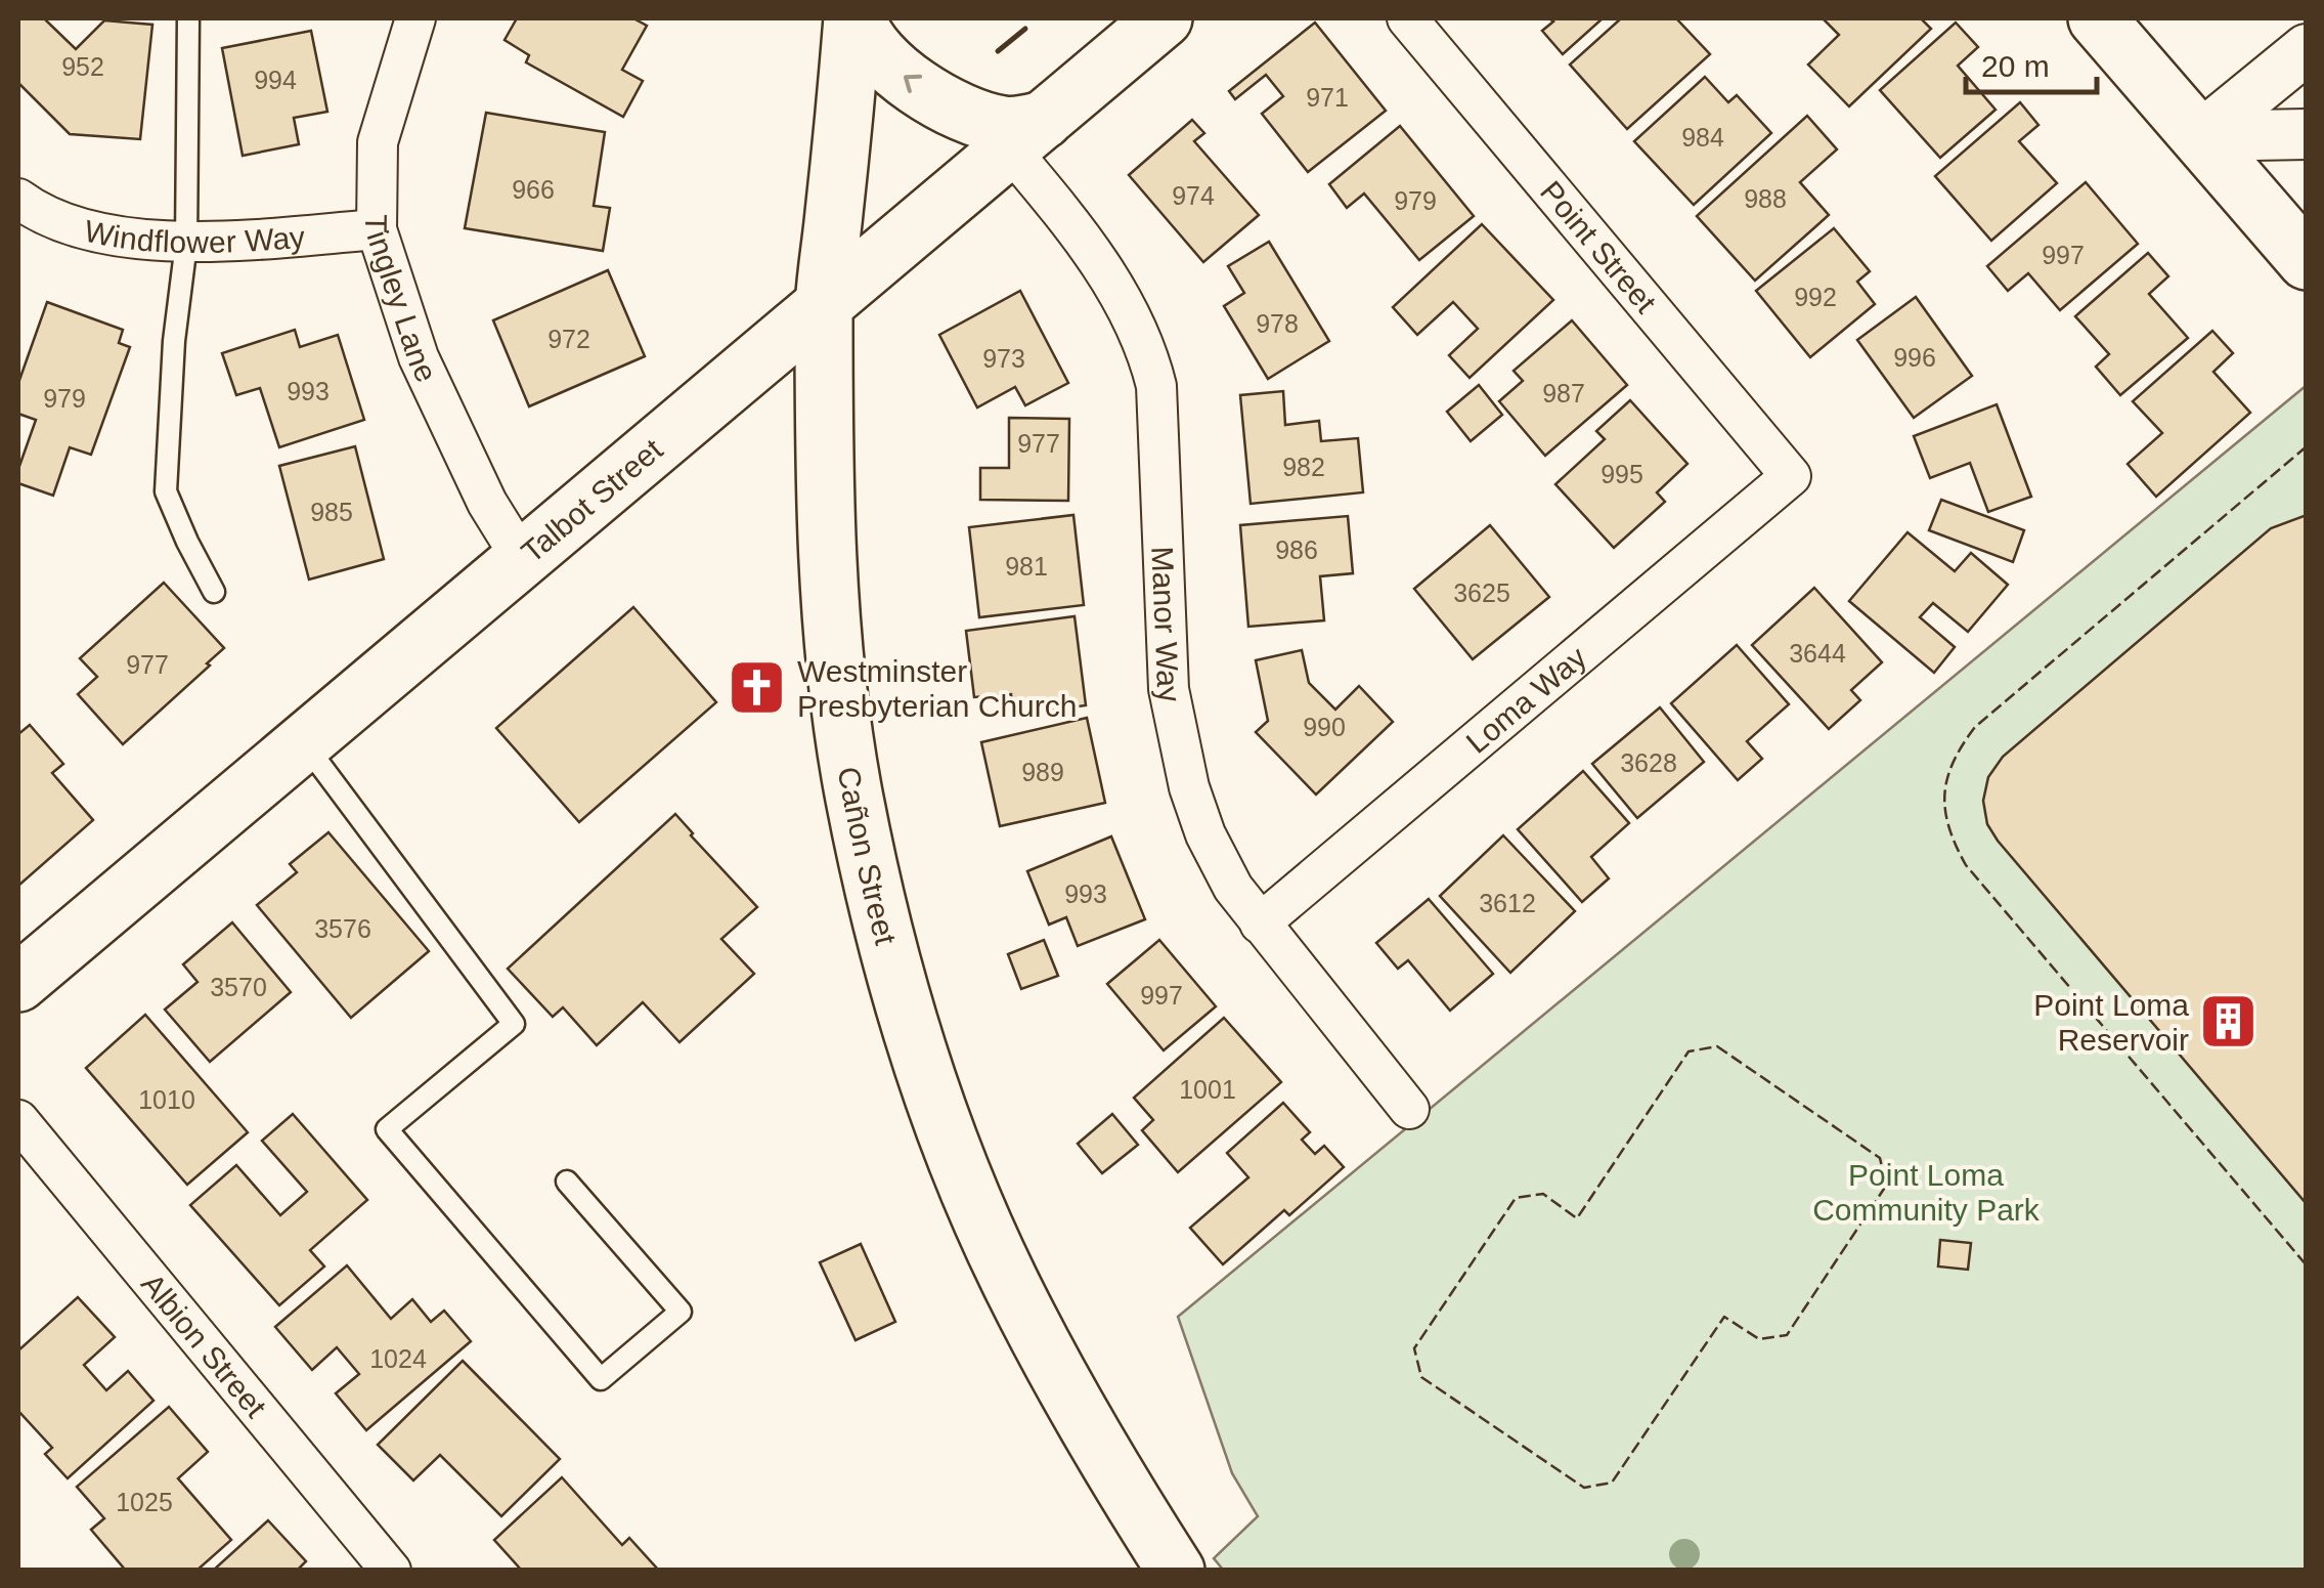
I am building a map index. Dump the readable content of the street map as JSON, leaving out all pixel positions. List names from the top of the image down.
{
  "streets": {
    "main road": ["Talbot Street", "Cañon Street"],
    "street": [
      "Windflower Way",
      "Point Street",
      "Tingley Lane",
      "Manor Way",
      "Loma Way",
      "Albion Street"
    ]
  },
  "crossings": [
    ["Windflower Way", "Tingley Lane"],
    ["Point Street", "Loma Way"],
    ["Tingley Lane", "Talbot Street"],
    ["Talbot Street", "Manor Way"],
    ["Talbot Street", "Cañon Street"],
    ["Manor Way", "Loma Way"]
  ],
  "parks": ["Point Loma Community Park"],
  "places": {
    "church": ["Westminster Presbyterian Church"],
    "building": ["Point Loma Reservoir"]
  },
  "house_numbers": [
    "952",
    "994",
    "971",
    "984",
    "966",
    "974",
    "988",
    "979",
    "997",
    "992",
    "978",
    "972",
    "996",
    "973",
    "993",
    "987",
    "979",
    "977",
    "982",
    "995",
    "985",
    "986",
    "981",
    "3625",
    "3644",
    "977",
    "990",
    "3628",
    "989",
    "993",
    "3612",
    "3576",
    "3570",
    "997",
    "1001",
    "1010",
    "1024",
    "1025"
  ],
  "scale_bar": "20 m"
}
